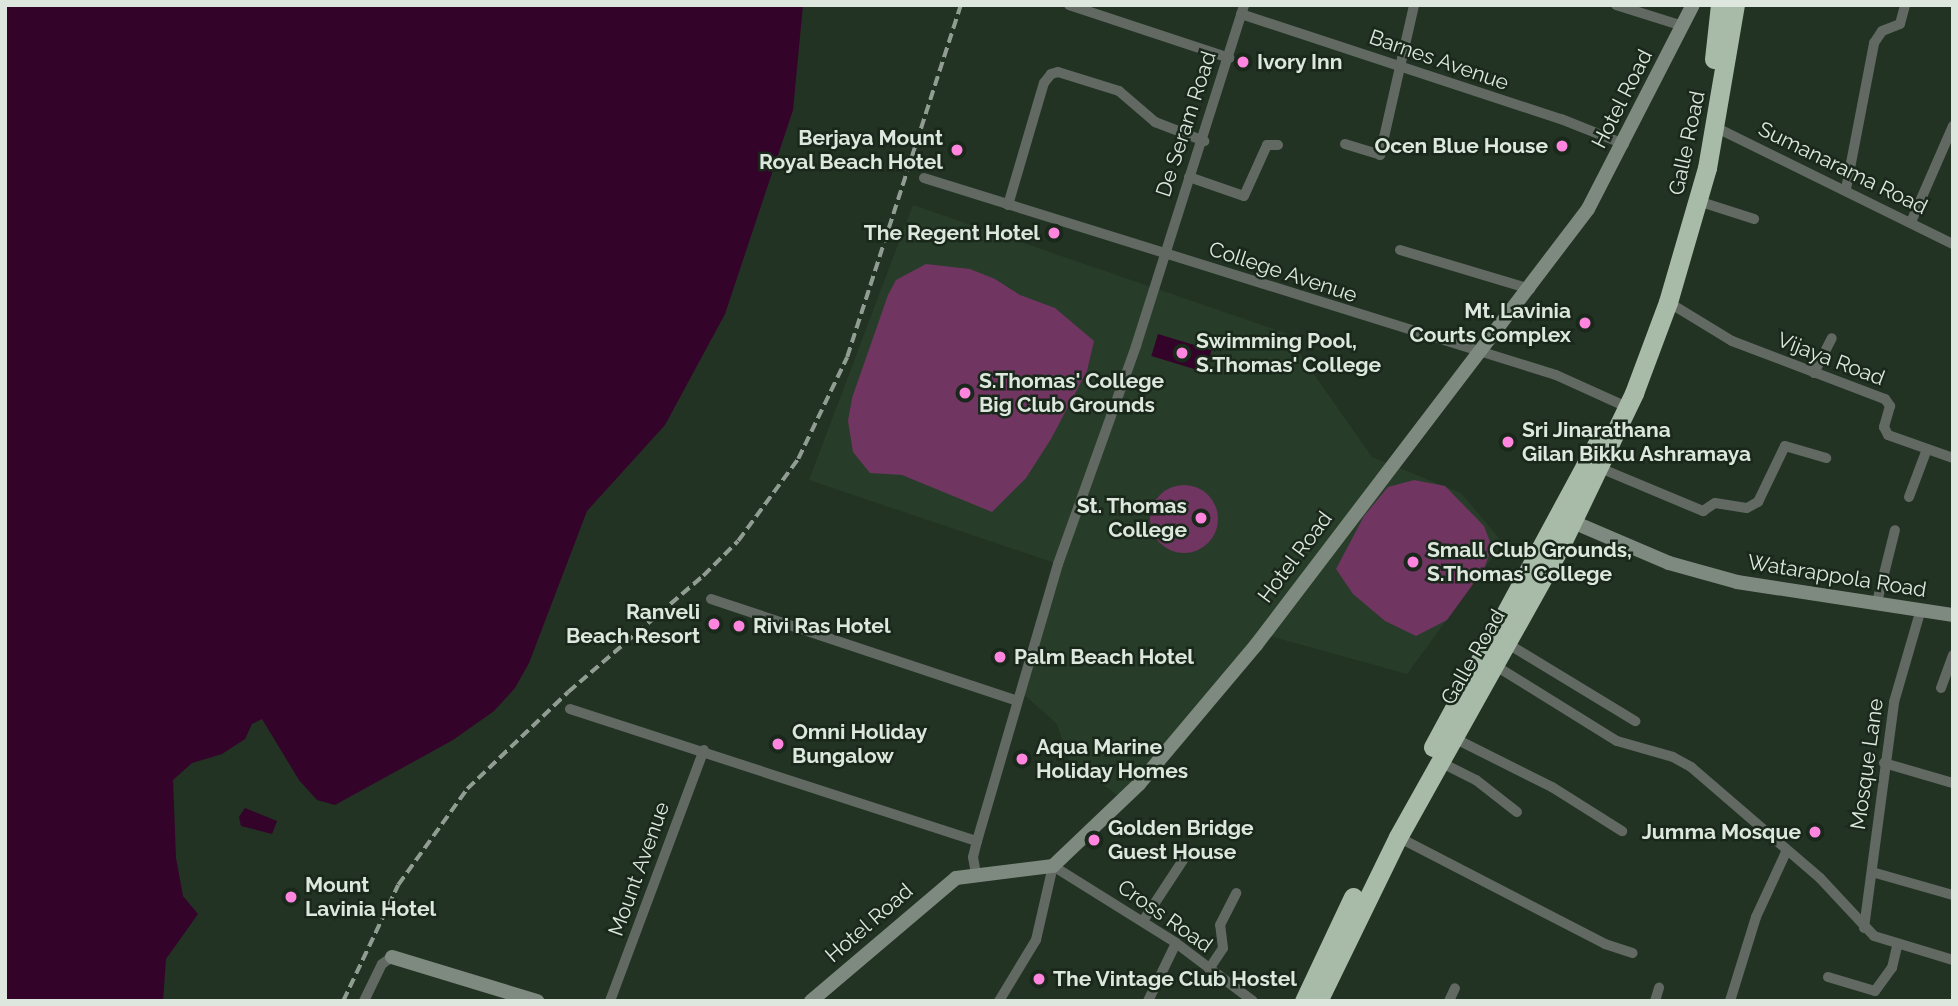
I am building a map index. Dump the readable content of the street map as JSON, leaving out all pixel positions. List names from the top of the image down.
{
  "streets": {
    "highway": ["Galle Road"],
    "street": [
      "Barnes Avenue",
      "Hotel Road",
      "De Seram Road",
      "Sumanarama Road",
      "College Avenue",
      "Vijaya Road",
      "Watarappola Road",
      "Mosque Lane",
      "Mount Avenue",
      "Cross Road"
    ]
  },
  "crossings": [
    ["Barnes Avenue", "Hotel Road"],
    ["Barnes Avenue", "De Seram Road"],
    ["Hotel Road", "De Seram Road"],
    ["Hotel Road", "College Avenue"],
    ["Hotel Road", "Cross Road"],
    ["De Seram Road", "College Avenue"],
    ["Galle Road", "Sumanarama Road"],
    ["Galle Road", "College Avenue"],
    ["Galle Road", "Vijaya Road"],
    ["Galle Road", "Watarappola Road"],
    ["Watarappola Road", "Mosque Lane"]
  ],
  "places": [
    "Ivory Inn",
    "Ocen Blue House",
    "Berjaya Mount Royal Beach Hotel",
    "The Regent Hotel",
    "Mt. Lavinia Courts Complex",
    "Swimming Pool, S.Thomas' College",
    "S.Thomas' College Big Club Grounds",
    "Sri Jinarathana Gilan Bikku Ashramaya",
    "St. Thomas College",
    "Small Club Grounds, S.Thomas' College",
    "Ranveli Beach Resort",
    "Rivi Ras Hotel",
    "Palm Beach Hotel",
    "Omni Holiday Bungalow",
    "Aqua Marine Holiday Homes",
    "Jumma Mosque",
    "Golden Bridge Guest House",
    "Mount Lavinia Hotel",
    "The Vintage Club Hostel"
  ]
}
